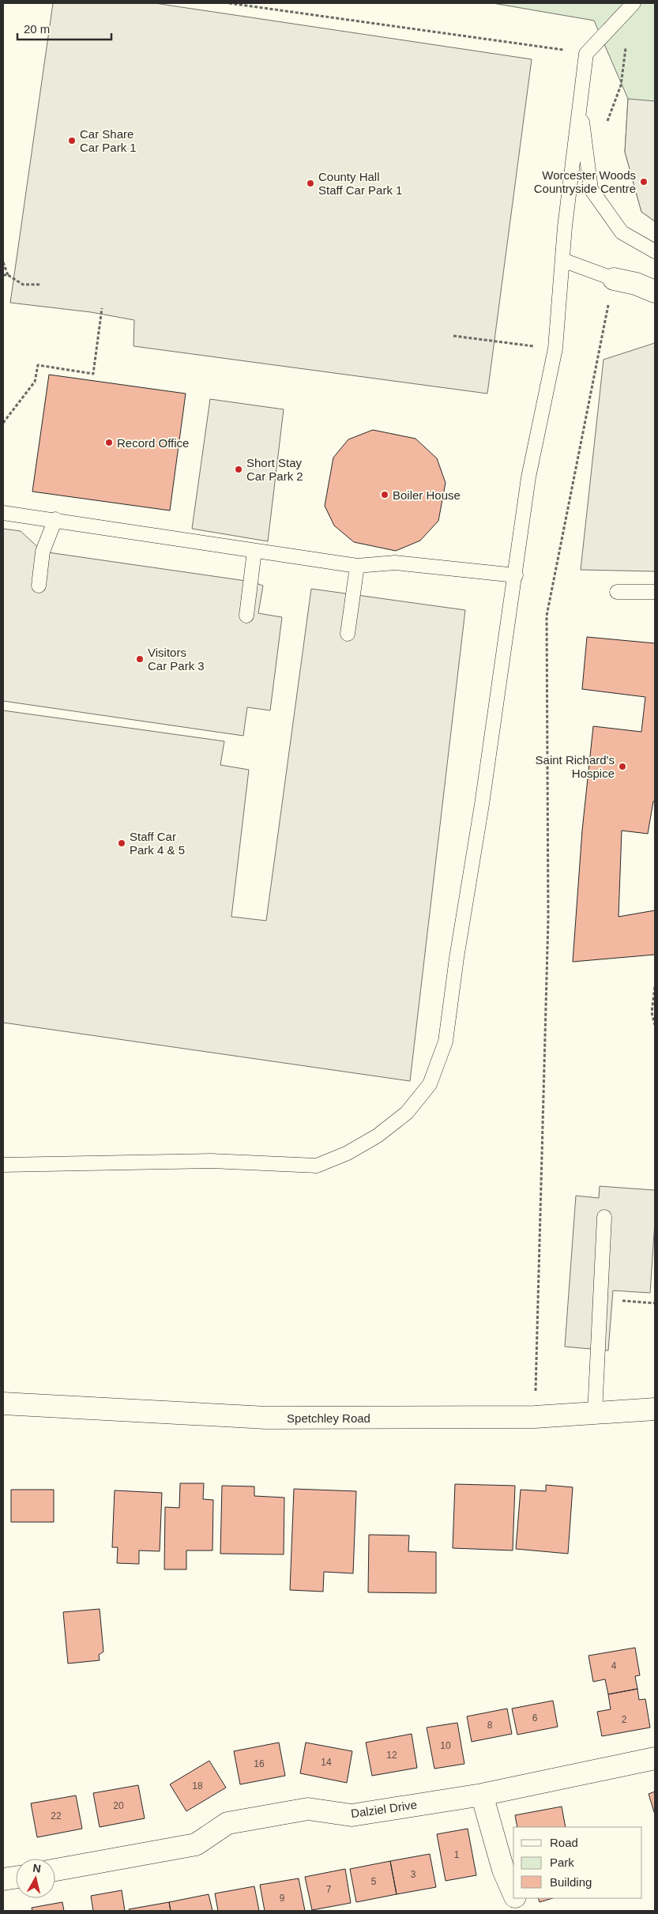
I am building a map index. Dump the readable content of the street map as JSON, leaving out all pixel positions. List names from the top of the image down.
{
  "streets": {
    "street": ["Spetchley Road", "Dalziel Drive"]
  },
  "places": [
    "Car Share Car Park 1",
    "Worcester Woods Countryside Centre",
    "County Hall Staff Car Park 1",
    "Record Office",
    "Short Stay Car Park 2",
    "Boiler House",
    "Visitors Car Park 3",
    "Saint Richard's Hospice",
    "Staff Car Park 4 & 5"
  ],
  "house_numbers": [
    "4",
    "6",
    "2",
    "8",
    "10",
    "12",
    "14",
    "16",
    "18",
    "20",
    "22",
    "1",
    "3",
    "5",
    "7",
    "9"
  ],
  "legend": ["Road", "Park", "Building"],
  "scale_bar": "20 m",
  "north": "top"
}
